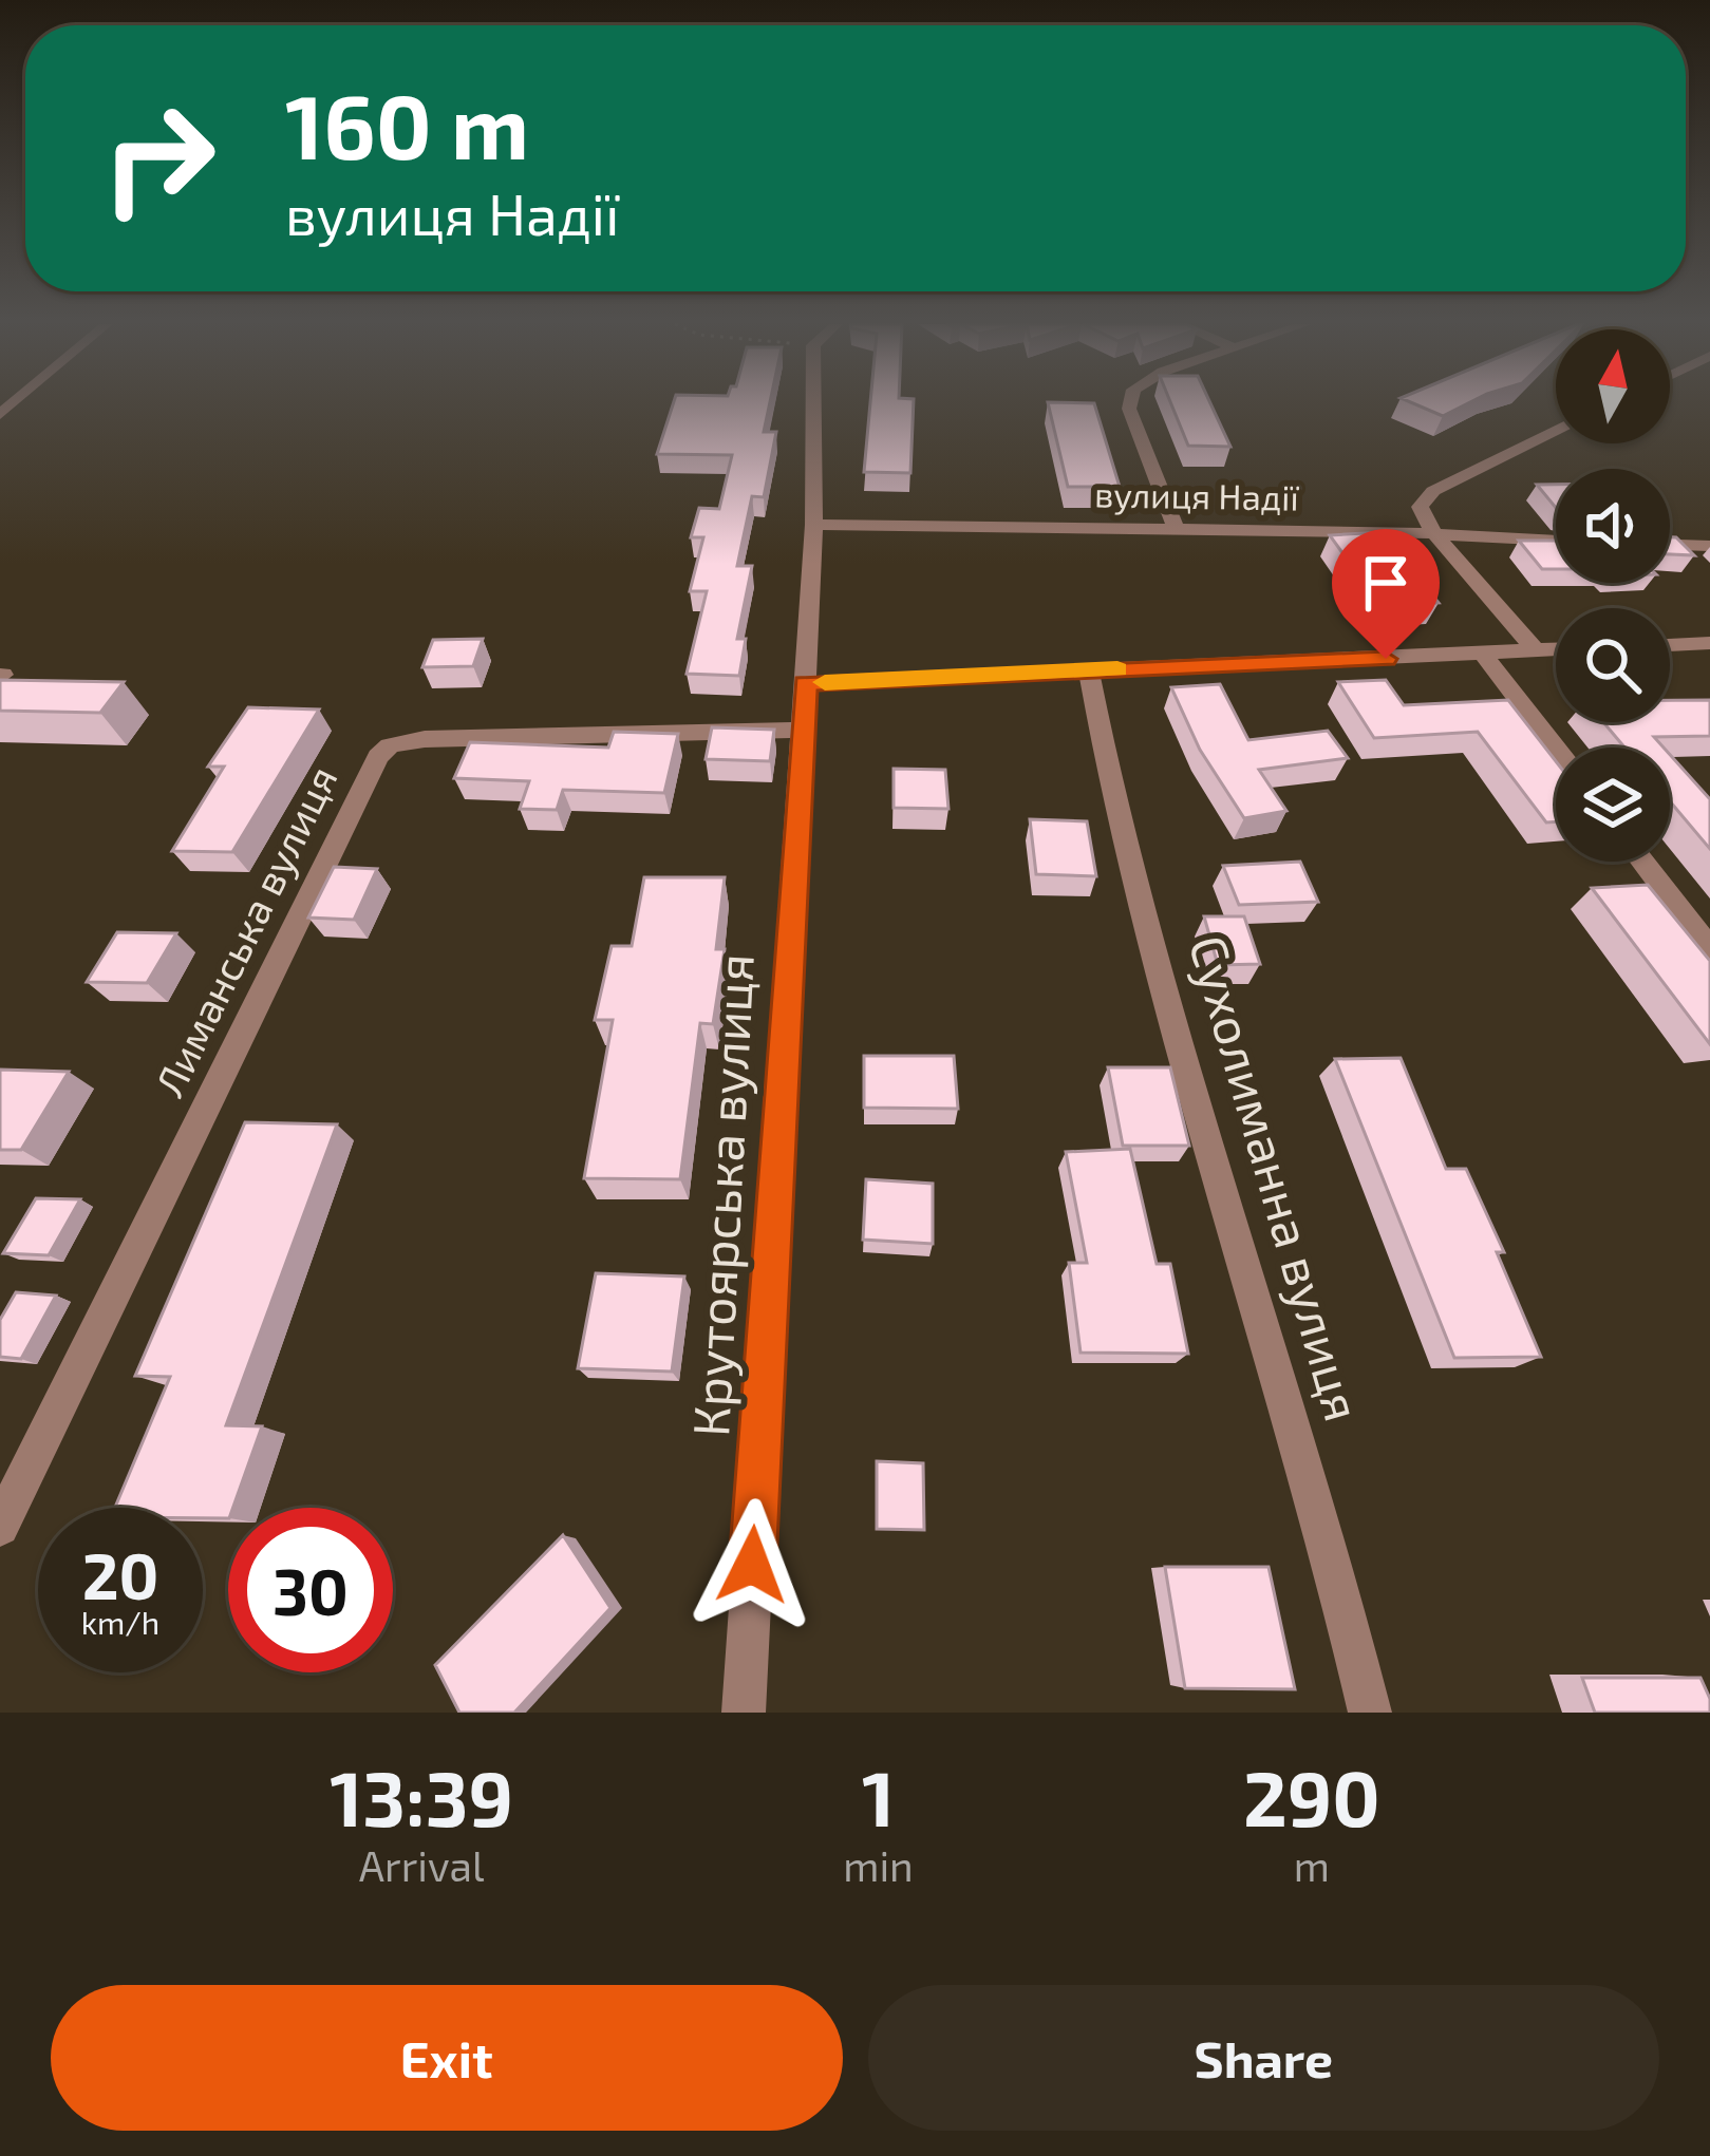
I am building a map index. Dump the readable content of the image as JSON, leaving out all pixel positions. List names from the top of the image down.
{
  "streets": {
    "street": [
      "вулиця Надії",
      "Лиманська вулиця",
      "Сухолиманна вулиця",
      "Крутоярська вулиця"
    ]
  },
  "crossings": [
    ["вулиця Надії", "Крутоярська вулиця"],
    ["Лиманська вулиця", "Крутоярська вулиця"]
  ],
  "north": "top",
  "page": {
    "turn": ["160 m", "вулиця Надії"],
    "speed": "20 km/h",
    "limit": "30",
    "eta": [
      "13:39",
      "Arrival",
      "1",
      "min",
      "290",
      "m"
    ],
    "buttons": ["Exit", "Share"]
  }
}
